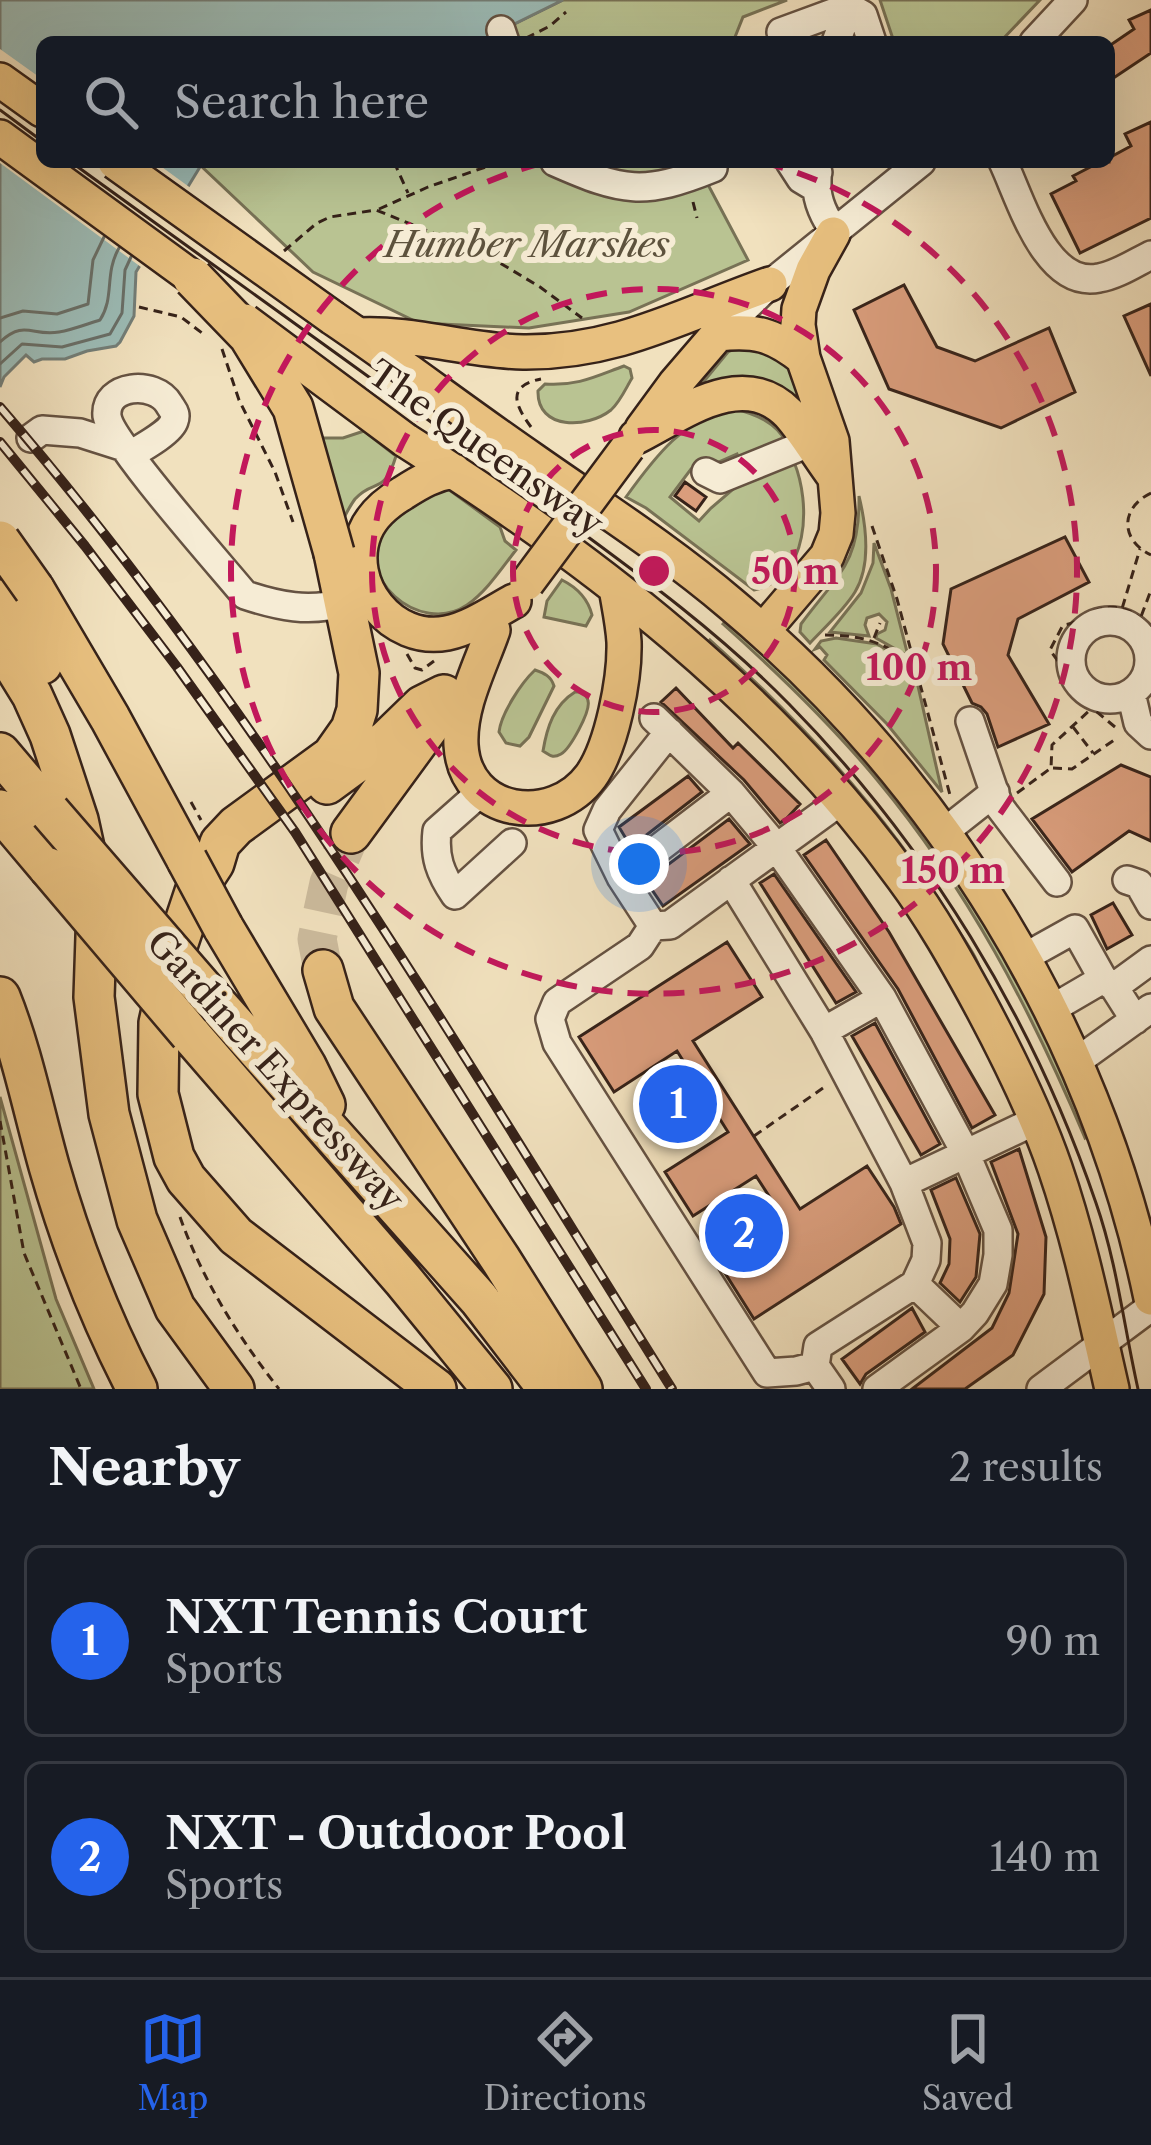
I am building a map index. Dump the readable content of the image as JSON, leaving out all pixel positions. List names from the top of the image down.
{
  "streets": {
    "highway": ["Gardiner Expressway"],
    "main road": ["The Queensway"]
  },
  "parks": ["Humber Marshes"],
  "page": {
    "search": "Search here",
    "pins": ["1", "2"],
    "heading": ["Nearby", "2 results"],
    "list": [
      {
        "mark": "1",
        "name": "NXT Tennis Court",
        "note": "Sports",
        "value": "90 m"
      },
      {
        "mark": "2",
        "name": "NXT - Outdoor Pool",
        "note": "Sports",
        "value": "140 m"
      }
    ],
    "nav": ["Map", "Directions", "Saved"]
  },
  "rings": ["50 m", "100 m", "150 m"]
}
